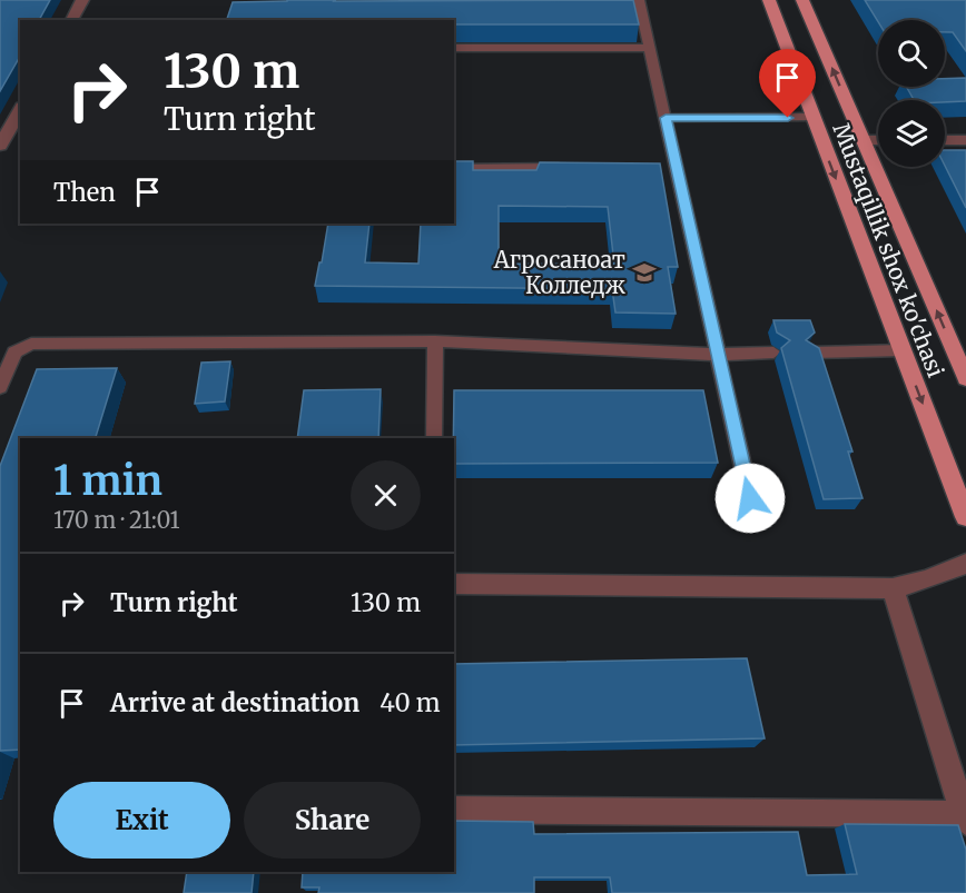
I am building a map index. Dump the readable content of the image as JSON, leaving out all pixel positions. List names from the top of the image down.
{
  "streets": {
    "main road": ["Mustaqillik shox ko'chasi"]
  },
  "places": {
    "school or university": ["Агросаноат Колледж"]
  },
  "page": {
    "turn": ["130 m", "Turn right"],
    "then": "Then",
    "heading": ["1 min", "170 m · 21:01"],
    "list": [
      {
        "name": "Turn right",
        "value": "130 m"
      },
      {
        "name": "Arrive at destination",
        "value": "40 m"
      }
    ],
    "buttons": ["Exit", "Share"]
  }
}
